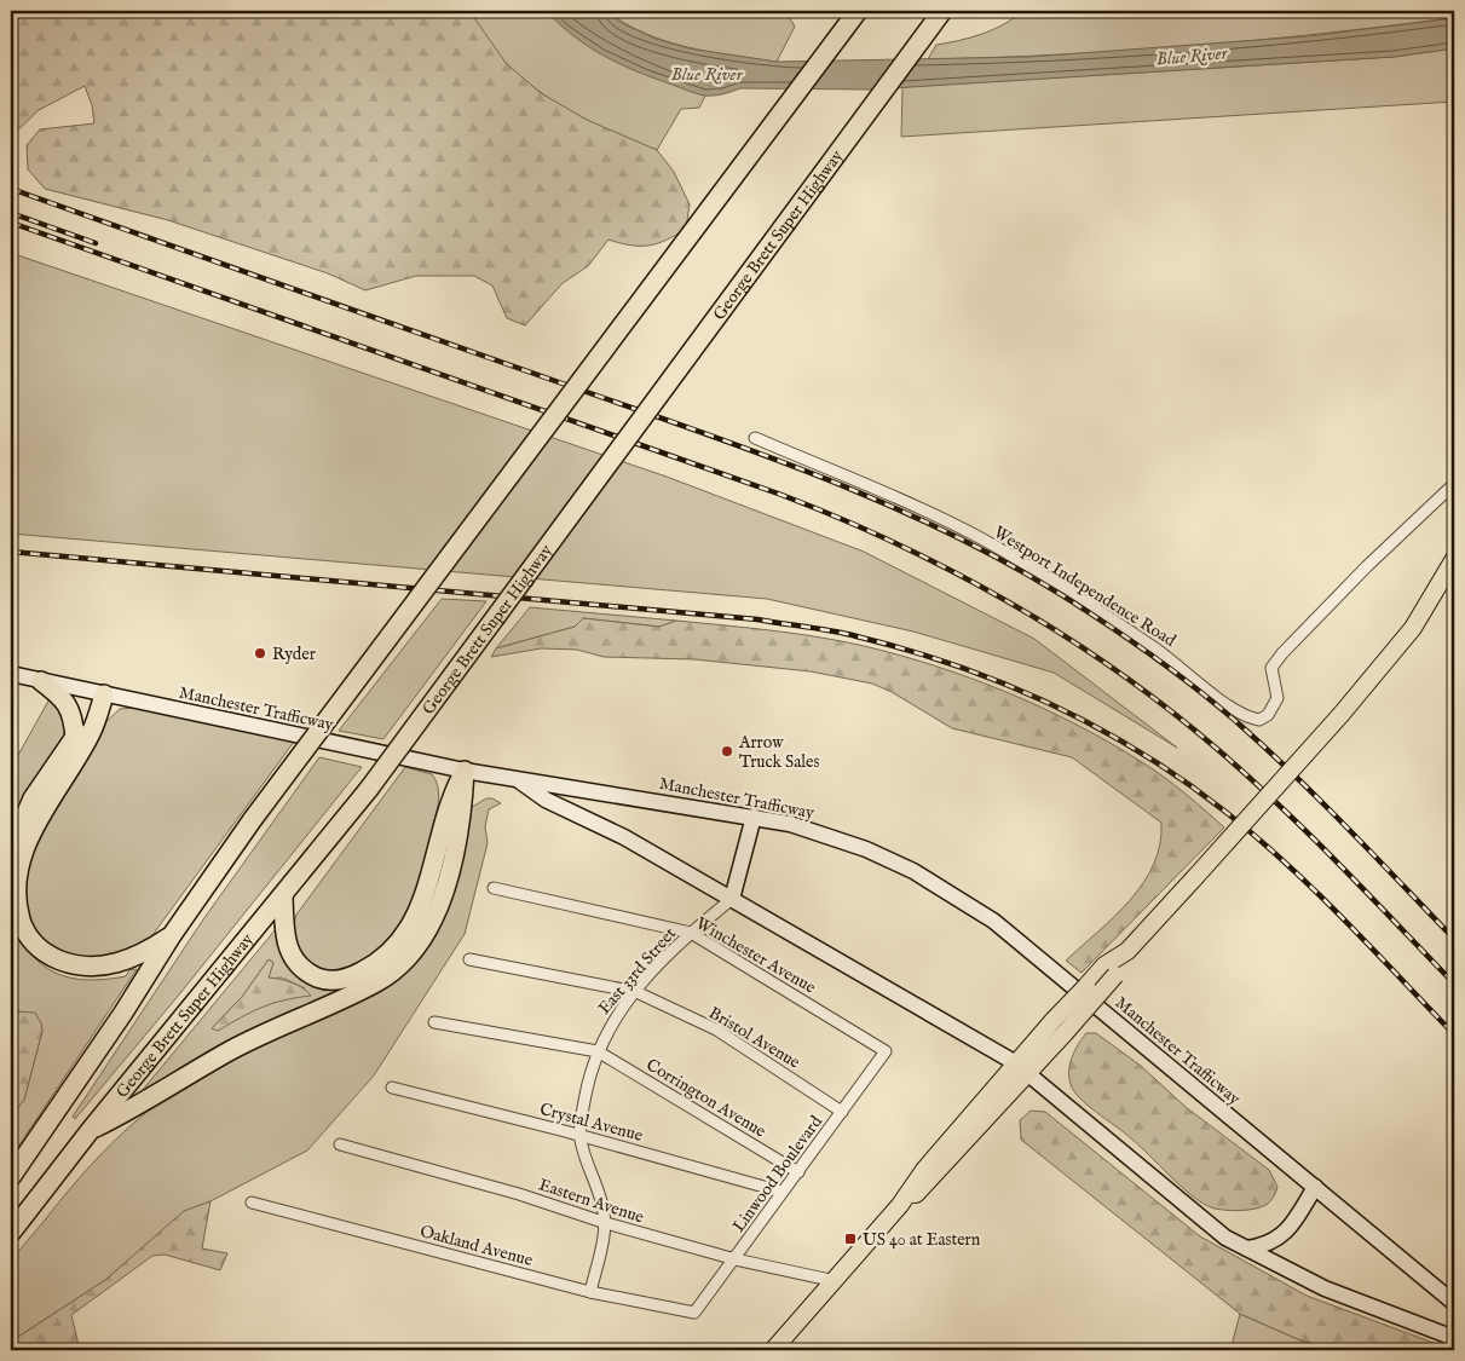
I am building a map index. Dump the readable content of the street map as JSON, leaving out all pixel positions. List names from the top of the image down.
{
  "streets": {
    "highway": ["George Brett Super Highway"],
    "main road": ["Manchester Trafficway"],
    "street": [
      "Westport Independence Road",
      "Winchester Avenue",
      "East 33rd Street",
      "Bristol Avenue",
      "Corrington Avenue",
      "Crystal Avenue",
      "Linwood Boulevard",
      "Eastern Avenue",
      "Oakland Avenue"
    ]
  },
  "crossings": [
    ["Winchester Avenue", "East 33rd Street"],
    ["Winchester Avenue", "Linwood Boulevard"],
    ["East 33rd Street", "Bristol Avenue"],
    ["East 33rd Street", "Corrington Avenue"],
    ["East 33rd Street", "Crystal Avenue"],
    ["East 33rd Street", "Eastern Avenue"],
    ["East 33rd Street", "Oakland Avenue"],
    ["Bristol Avenue", "Linwood Boulevard"],
    ["Corrington Avenue", "Linwood Boulevard"],
    ["Crystal Avenue", "Linwood Boulevard"],
    ["Linwood Boulevard", "Eastern Avenue"],
    ["Linwood Boulevard", "Oakland Avenue"]
  ],
  "water": ["Blue River"],
  "places": {
    "other": ["Ryder", "Arrow Truck Sales"],
    "transit": ["US 40 at Eastern"]
  }
}
